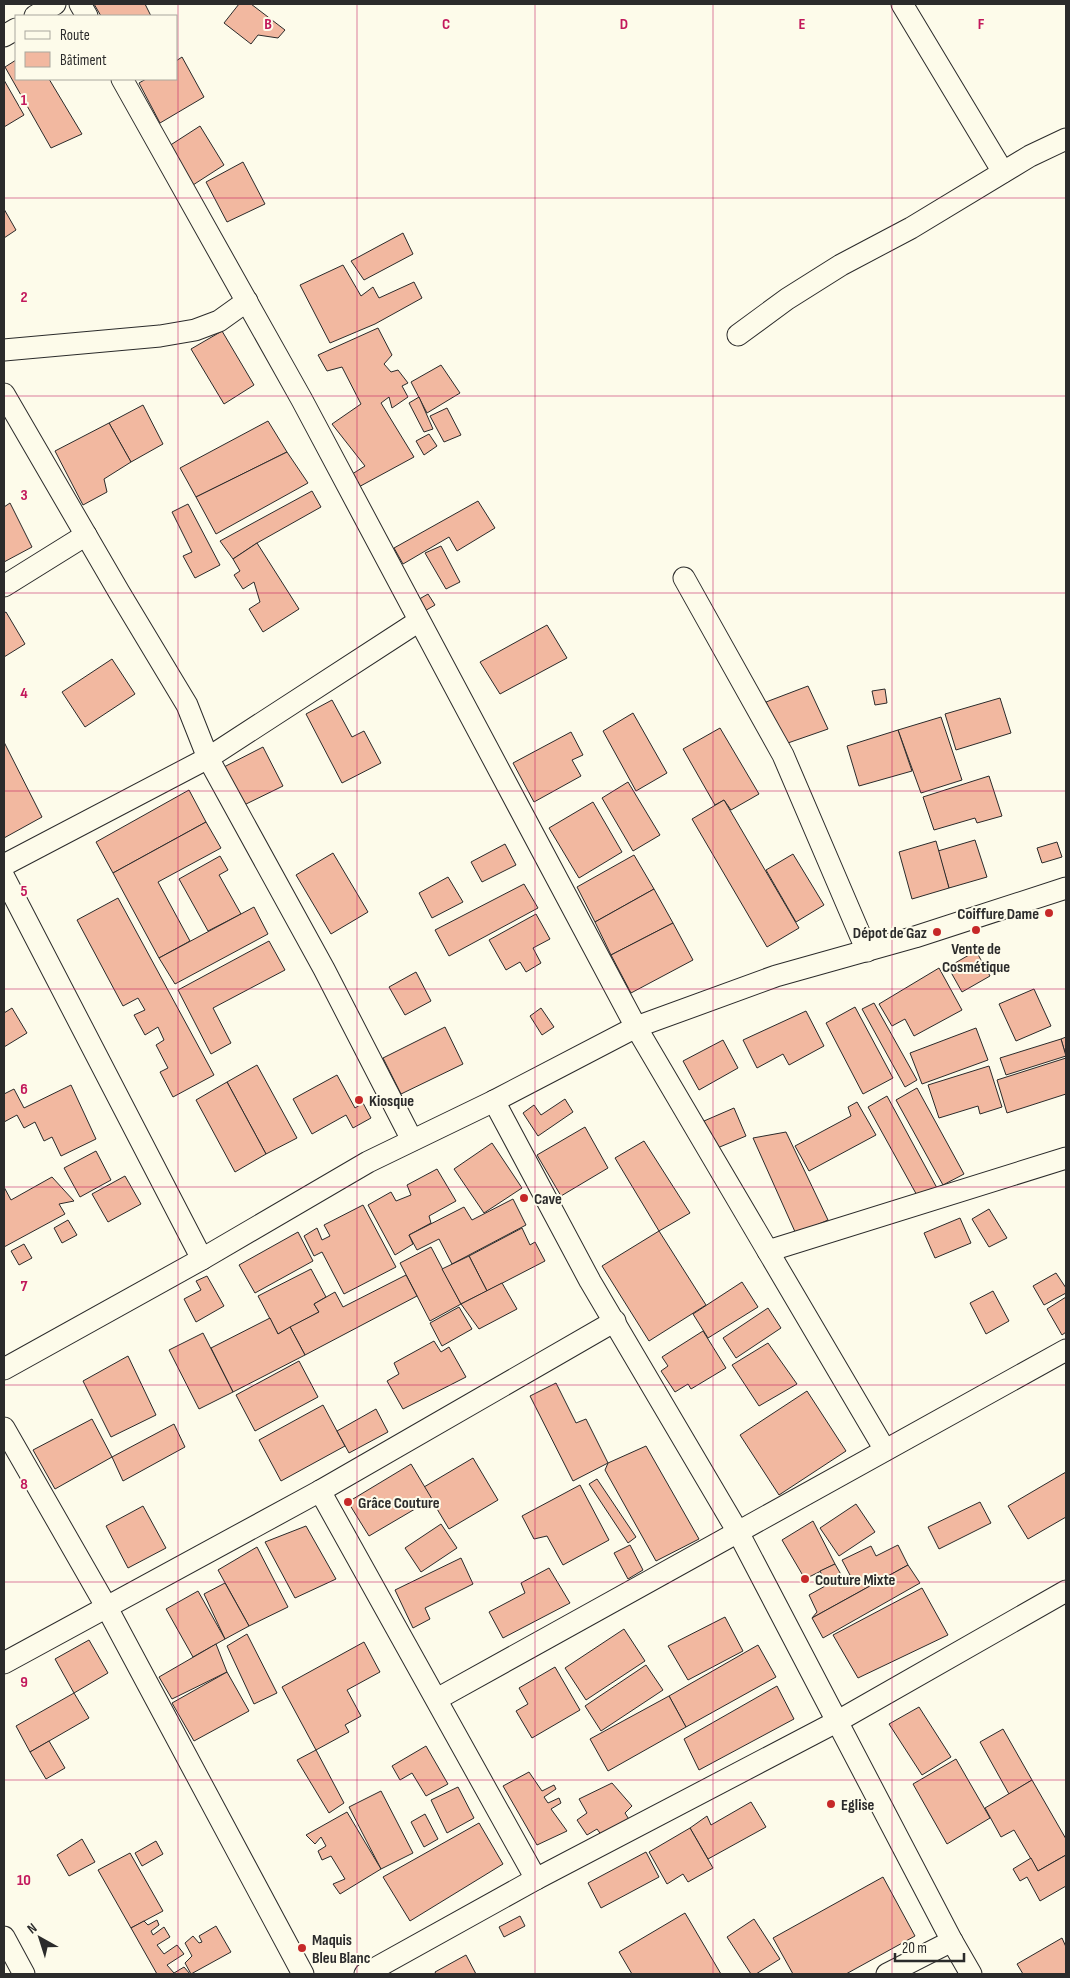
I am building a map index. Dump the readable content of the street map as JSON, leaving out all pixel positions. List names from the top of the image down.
{
  "places": [
    "Coiffure Dame",
    "Vente de Cosmétique",
    "Dépot de Gaz",
    "Kiosque",
    "Cave",
    "Grâce Couture",
    "Couture Mixte",
    "Eglise",
    "Maquis Bleu Blanc"
  ],
  "legend": ["Route", "Bâtiment"],
  "scale_bar": "20 m",
  "north": "top left",
  "grid": {
    "columns": [
      "B",
      "C",
      "D",
      "E",
      "F"
    ],
    "rows": [
      "1",
      "2",
      "3",
      "4",
      "5",
      "6",
      "7",
      "8",
      "9",
      "10"
    ]
  }
}
